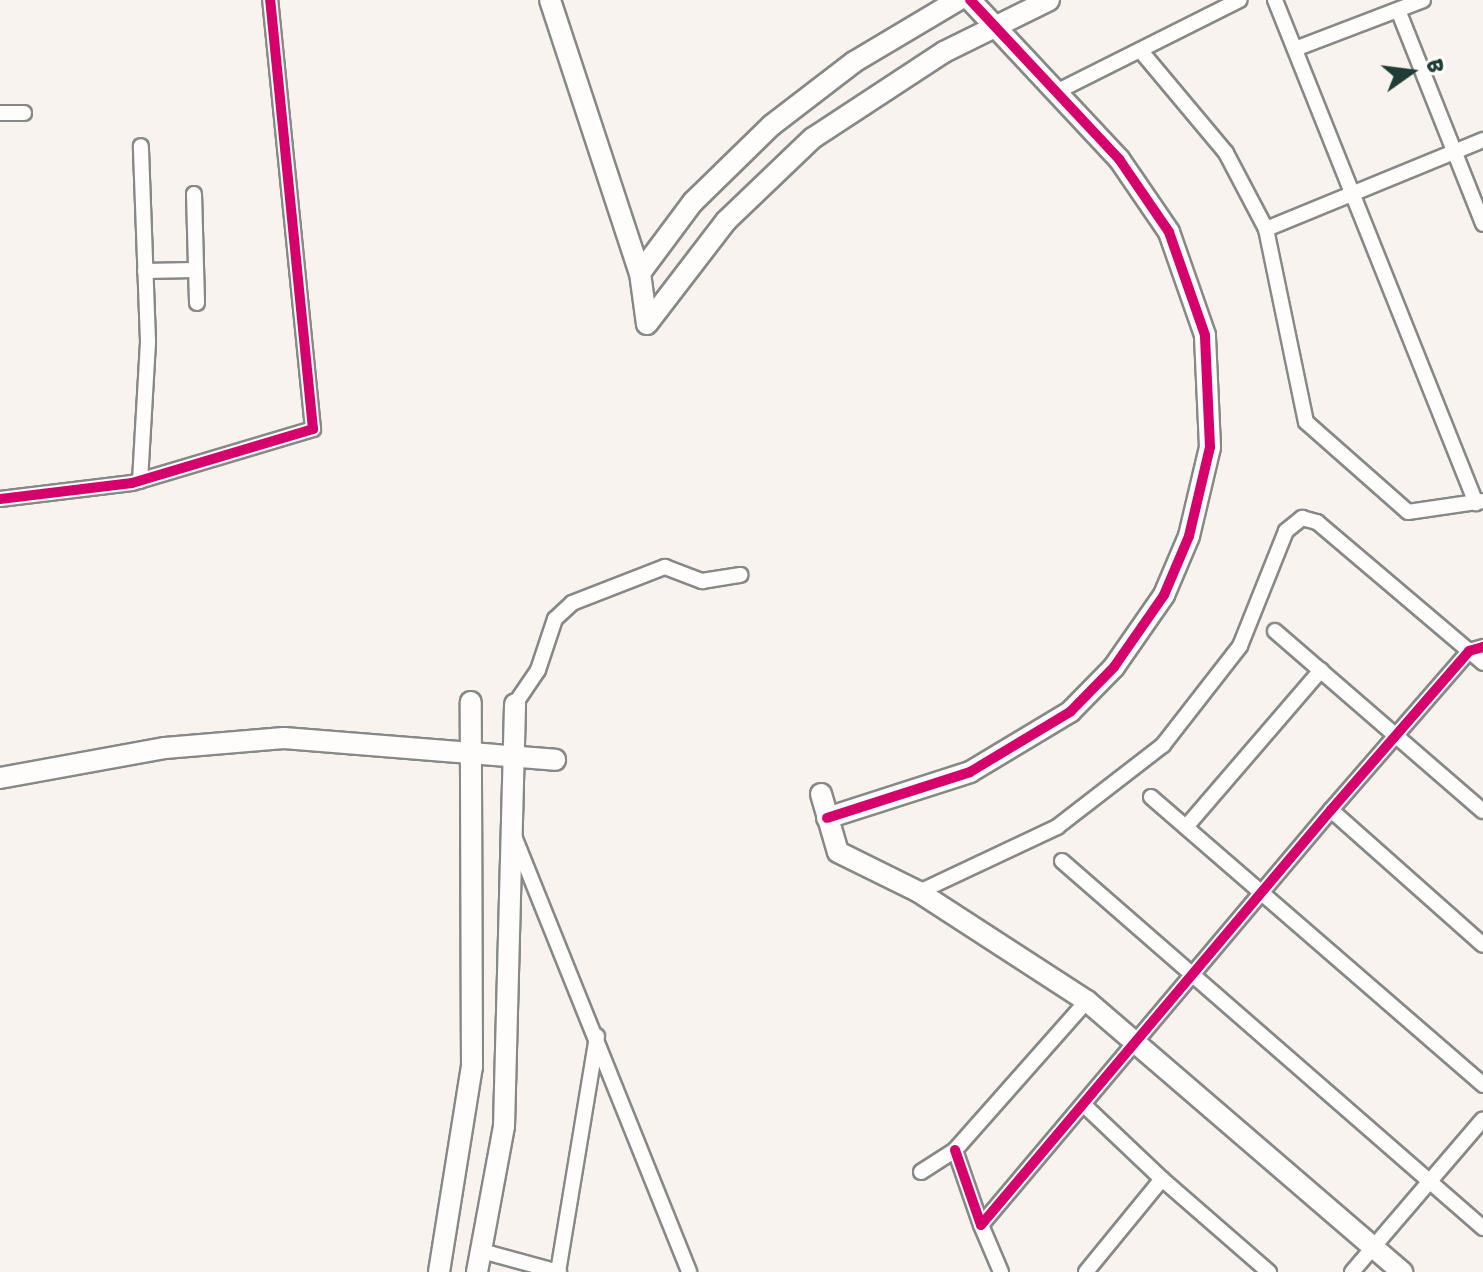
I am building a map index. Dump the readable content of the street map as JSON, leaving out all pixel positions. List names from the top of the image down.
{
  "north": "right"
}
